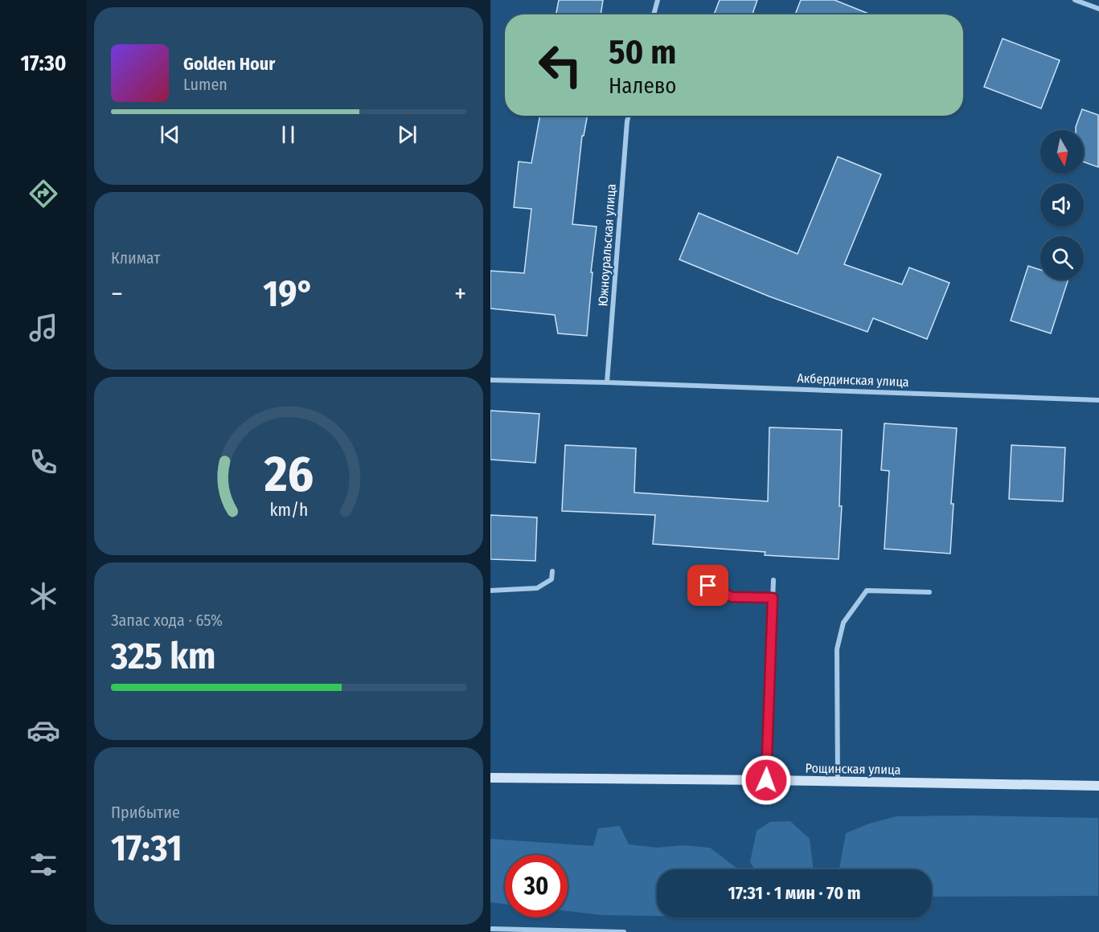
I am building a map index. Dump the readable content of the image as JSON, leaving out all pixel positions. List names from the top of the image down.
{
  "streets": {
    "street": ["Южноуральская улица", "Акбердинская улица", "Рощинская улица"]
  },
  "crossings": [
    ["Южноуральская улица", "Акбердинская улица"]
  ],
  "north": "bottom",
  "page": {
    "tabs": "17:30",
    "turn": ["50 m", "Налево"],
    "song": ["Golden Hour", "Lumen"],
    "tile": [
      "Климат",
      ["Запас хода · 65%", "325 km"],
      ["Прибытие", "17:31"]
    ],
    "heat": ["−", "19°", "+"],
    "limit": "30",
    "trip": "17:31 · 1 мин · 70 m",
    "gauge": ["26", "km/h"]
  }
}
